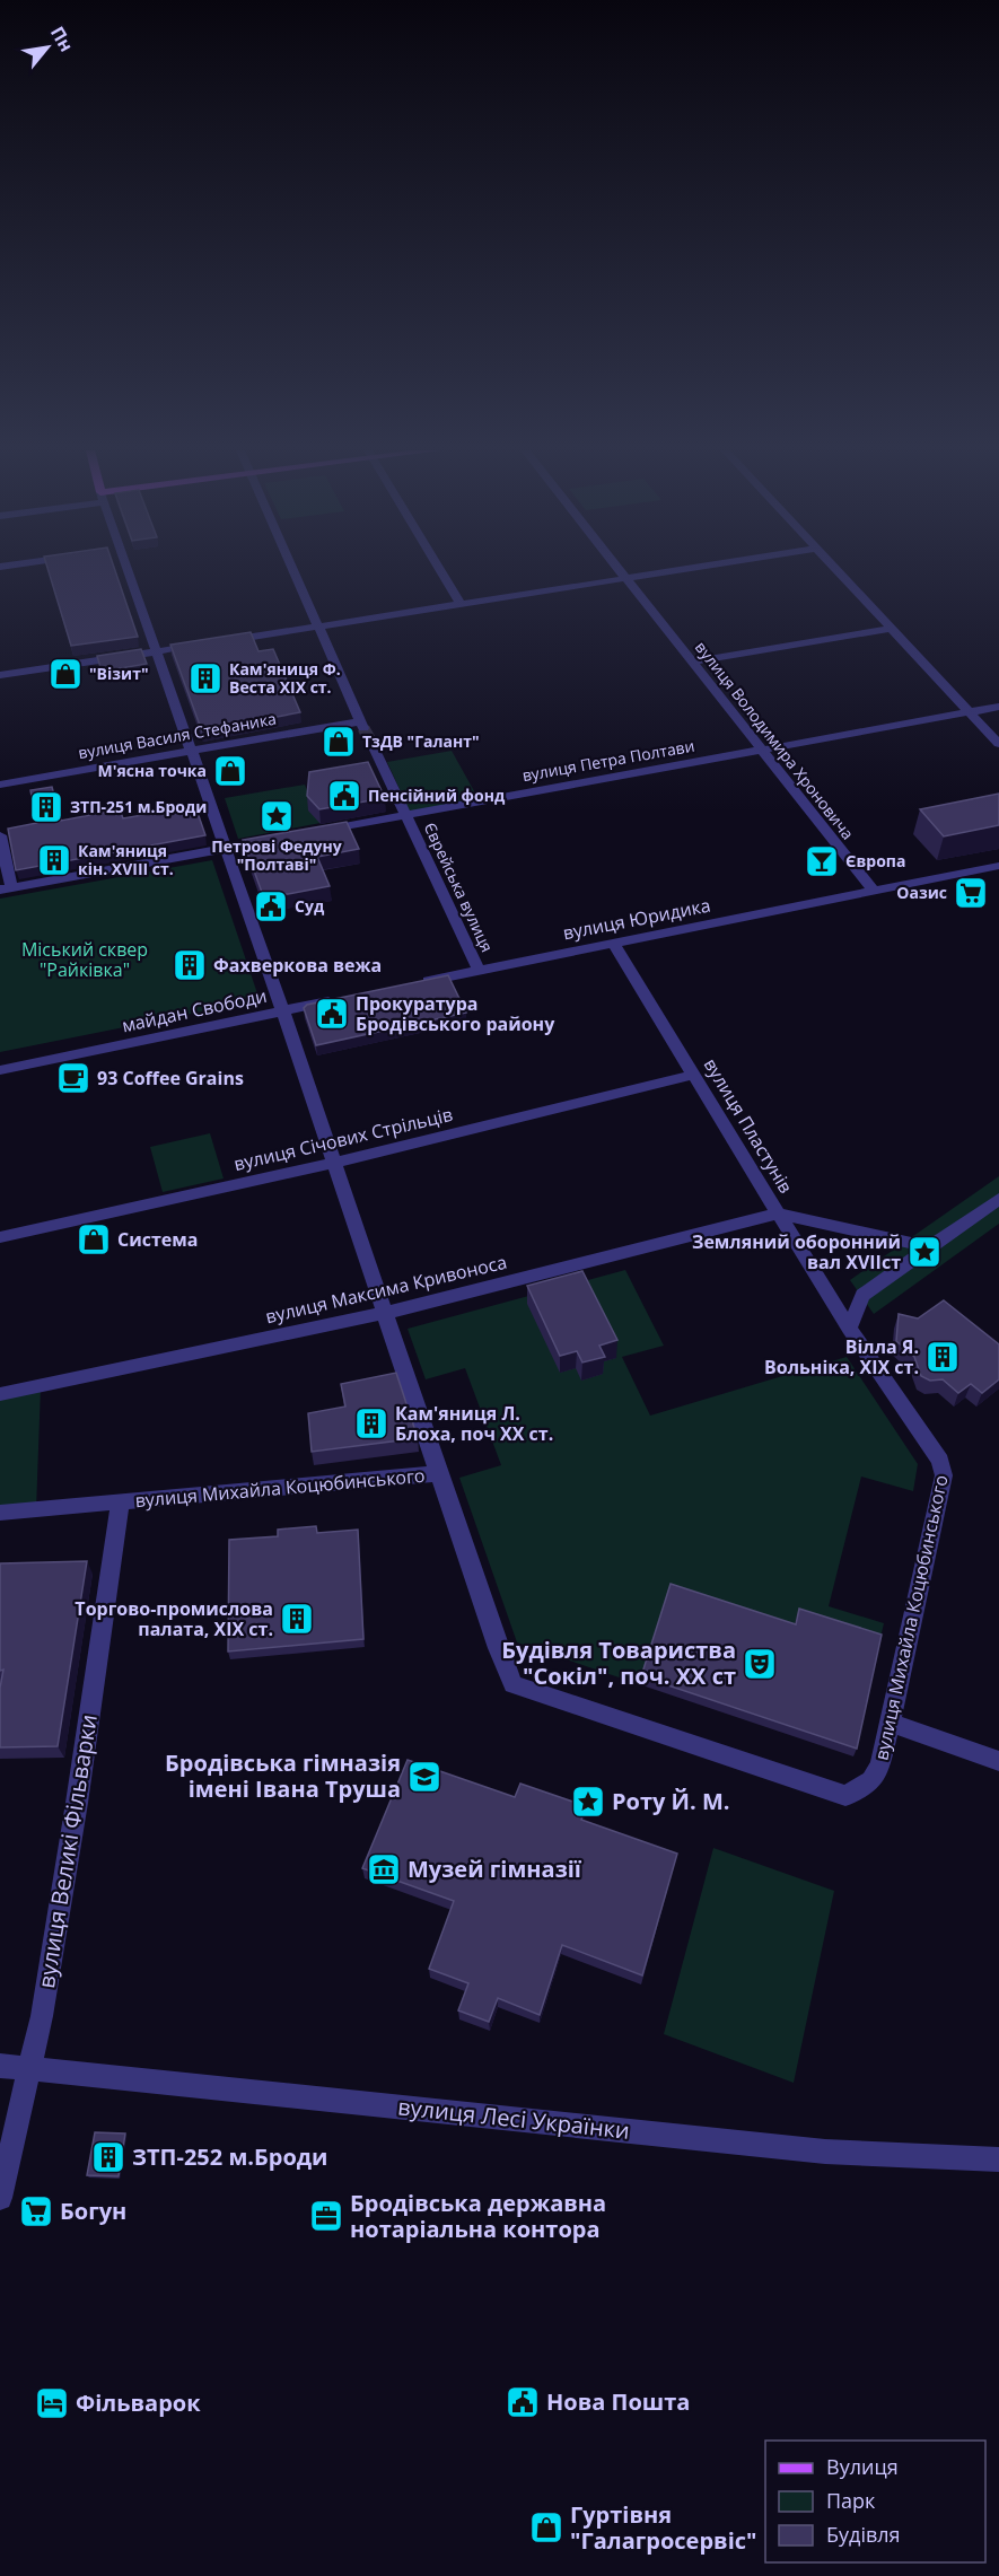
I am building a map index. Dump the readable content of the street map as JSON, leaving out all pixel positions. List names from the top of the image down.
{
  "streets": {
    "street": [
      "вулиця Василя Стефаника",
      "вулиця Володимира Хроновича",
      "вулиця Петра Полтави",
      "Єврейська вулиця",
      "вулиця Юридика",
      "майдан Свободи",
      "вулиця Пластунів",
      "вулиця Січових Стрільців",
      "вулиця Максима Кривоноса",
      "вулиця Михайла Коцюбинського",
      "вулиця Великі Фільварки",
      "вулиця Лесі Українки"
    ]
  },
  "crossings": [
    ["вулиця Василя Стефаника", "майдан Свободи"],
    ["вулиця Володимира Хроновича", "вулиця Петра Полтави"],
    ["вулиця Володимира Хроновича", "вулиця Юридика"],
    ["вулиця Петра Полтави", "Єврейська вулиця"],
    ["Єврейська вулиця", "вулиця Юридика"],
    ["вулиця Юридика", "вулиця Пластунів"],
    ["вулиця Пластунів", "вулиця Січових Стрільців"],
    ["вулиця Пластунів", "вулиця Максима Кривоноса"],
    ["вулиця Пластунів", "вулиця Михайла Коцюбинського"],
    ["вулиця Михайла Коцюбинського", "вулиця Великі Фільварки"],
    ["вулиця Великі Фільварки", "вулиця Лесі Українки"]
  ],
  "parks": ["Міський сквер \"Райківка\""],
  "places": {
    "shop": [
      "\"Візит\"",
      "ТзДВ \"Галант\"",
      "М'ясна точка",
      "Система",
      "Гуртівня \"Галагросервіс\""
    ],
    "building": [
      "Кам'яниця Ф. Веста XIX ст.",
      "ЗТП-251 м.Броди",
      "Кам'яниця кін. XVIII ст.",
      "Фахверкова вежа",
      "Вілла Я. Вольніка, XIX ст.",
      "Кам'яниця Л. Блоха, поч XX ст.",
      "Торгово-промислова палата, XIX ст.",
      "ЗТП-252 м.Броди"
    ],
    "public building": [
      "Пенсійний фонд",
      "Cуд",
      "Прокуратура Бродівського району",
      "Нова Пошта"
    ],
    "place": ["Петрові Федуну \"Полтаві\"", "Земляний оборонний вал XVIIст", "Роту Й. М."],
    "bar": ["Європа"],
    "supermarket": ["Оазис", "Богун"],
    "cafe": ["93 Coffee Grains"],
    "theatre": ["Будівля Товариства \"Сокіл\", поч. ХХ ст"],
    "school or university": ["Бродівська гімназія імені Івана Труша"],
    "museum": ["Музей гімназії"],
    "office": ["Бродівська державна нотаріальна контора"],
    "hotel": ["Фільварок"]
  },
  "legend": ["Вулиця", "Парк", "Будівля"],
  "north": "top right"
}
